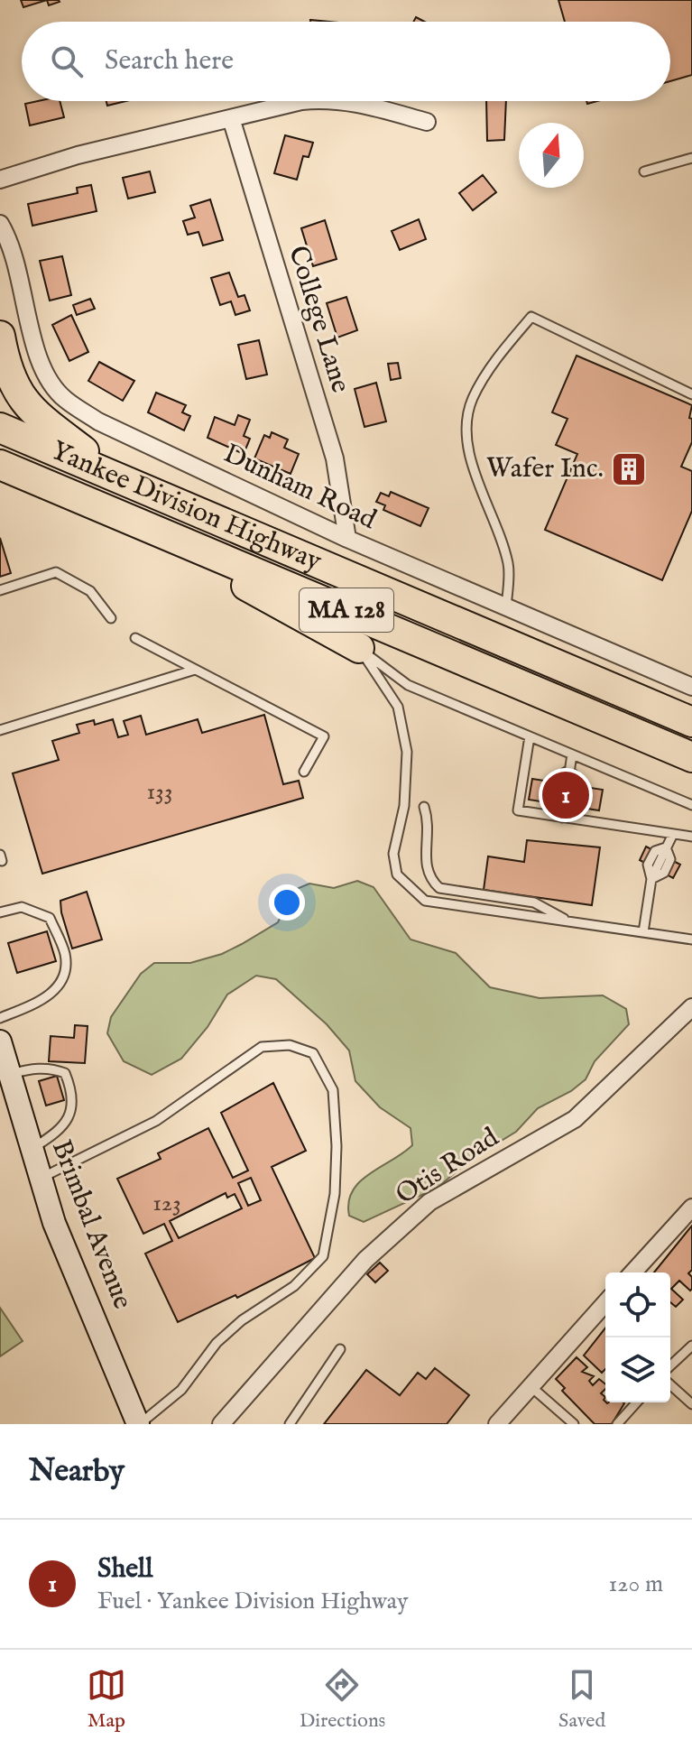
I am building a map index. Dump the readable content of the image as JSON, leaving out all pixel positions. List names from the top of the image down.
{
  "streets": {
    "highway": ["Yankee Division Highway", "MA 128"],
    "main road": ["Brimbal Avenue"],
    "street": ["College Lane", "Dunham Road", "Otis Road"]
  },
  "crossings": [
    ["College Lane", "Dunham Road"]
  ],
  "places": {
    "building": ["Wafer Inc."]
  },
  "house_numbers": ["133", "123"],
  "north": "top",
  "page": {
    "search": "Search here",
    "pins": "1",
    "heading": "Nearby",
    "list": [
      {
        "mark": "1",
        "name": "Shell",
        "note": "Fuel · Yankee Division Highway",
        "value": "120 m"
      }
    ],
    "nav": ["Map", "Directions", "Saved"]
  }
}
